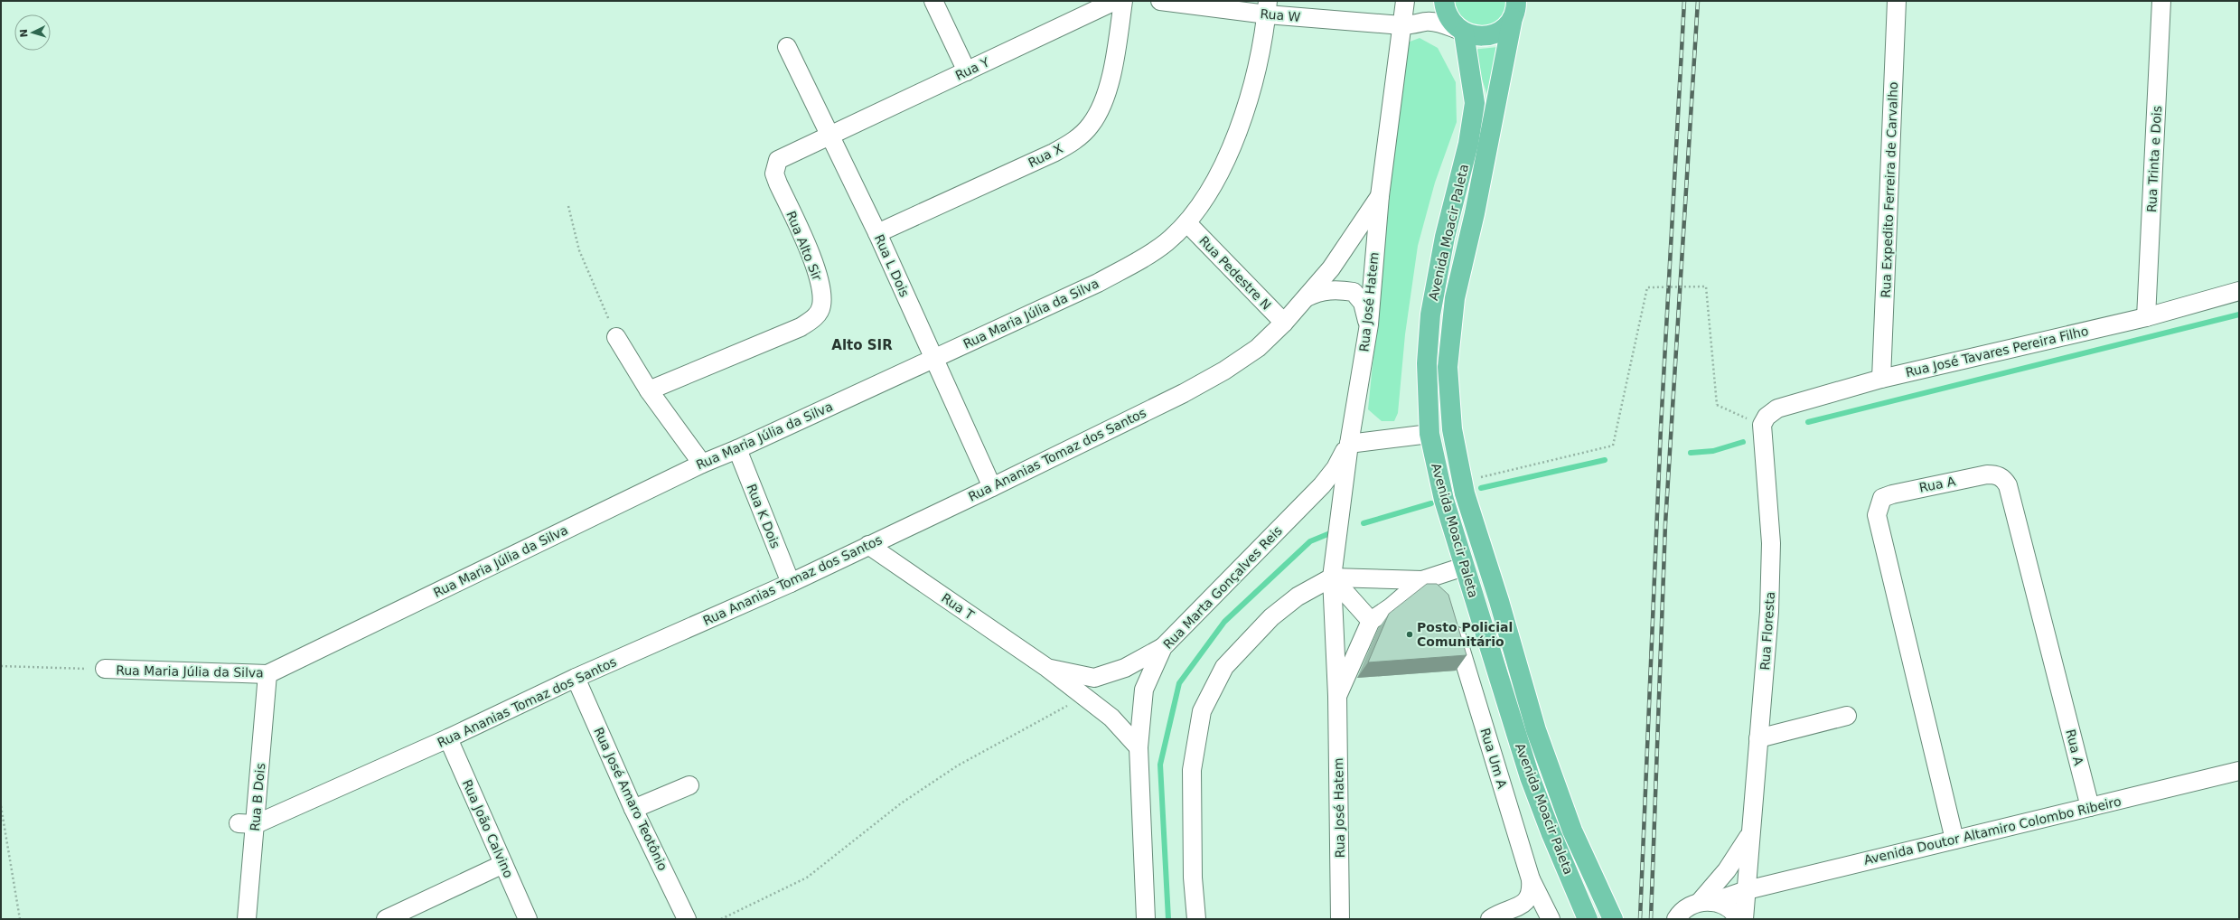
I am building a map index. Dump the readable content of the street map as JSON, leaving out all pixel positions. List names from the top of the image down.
{
  "streets": {
    "main road": ["Avenida Moacir Paleta"],
    "street": [
      "Rua W",
      "Rua Y",
      "Rua X",
      "Rua Trinta e Dois",
      "Rua Expedito Ferreira de Carvalho",
      "Rua Alto Sir",
      "Rua L Dois",
      "Rua Pedestre N",
      "Rua José Hatem",
      "Rua Maria Júlia da Silva",
      "Rua José Tavares Pereira Filho",
      "Rua Ananias Tomaz dos Santos",
      "Rua A",
      "Rua K Dois",
      "Rua Marta Gonçalves Reis",
      "Rua T",
      "Rua Floresta",
      "Rua Um A",
      "Rua B Dois",
      "Rua José Amaro Teotônio",
      "Rua João Calvino",
      "Avenida Doutor Altamiro Colombo Ribeiro"
    ]
  },
  "crossings": [
    ["Rua W", "Rua José Hatem"],
    ["Rua W", "Rua Maria Júlia da Silva"],
    ["Rua Y", "Rua Alto Sir"],
    ["Rua Y", "Rua L Dois"],
    ["Rua X", "Rua L Dois"],
    ["Rua Trinta e Dois", "Rua José Tavares Pereira Filho"],
    ["Rua Expedito Ferreira de Carvalho", "Rua José Tavares Pereira Filho"],
    ["Rua Alto Sir", "Rua L Dois"],
    ["Rua L Dois", "Rua Maria Júlia da Silva"],
    ["Rua L Dois", "Rua Ananias Tomaz dos Santos"],
    ["Rua Pedestre N", "Rua Maria Júlia da Silva"],
    ["Rua Pedestre N", "Rua Ananias Tomaz dos Santos"],
    ["Rua José Hatem", "Rua Ananias Tomaz dos Santos"],
    ["Rua José Hatem", "Rua Marta Gonçalves Reis"],
    ["Rua Maria Júlia da Silva", "Rua K Dois"],
    ["Rua Maria Júlia da Silva", "Rua B Dois"],
    ["Rua José Tavares Pereira Filho", "Rua Floresta"],
    ["Rua Ananias Tomaz dos Santos", "Rua K Dois"],
    ["Rua Ananias Tomaz dos Santos", "Rua T"],
    ["Rua Ananias Tomaz dos Santos", "Rua B Dois"],
    ["Rua Ananias Tomaz dos Santos", "Rua José Amaro Teotônio"],
    ["Rua Ananias Tomaz dos Santos", "Rua João Calvino"],
    ["Rua A", "Avenida Doutor Altamiro Colombo Ribeiro"],
    ["Rua Marta Gonçalves Reis", "Rua T"],
    ["Rua Floresta", "Avenida Doutor Altamiro Colombo Ribeiro"]
  ],
  "districts": ["Alto SIR"],
  "places": ["Posto Policial Comunitário"],
  "north": "left"
}
